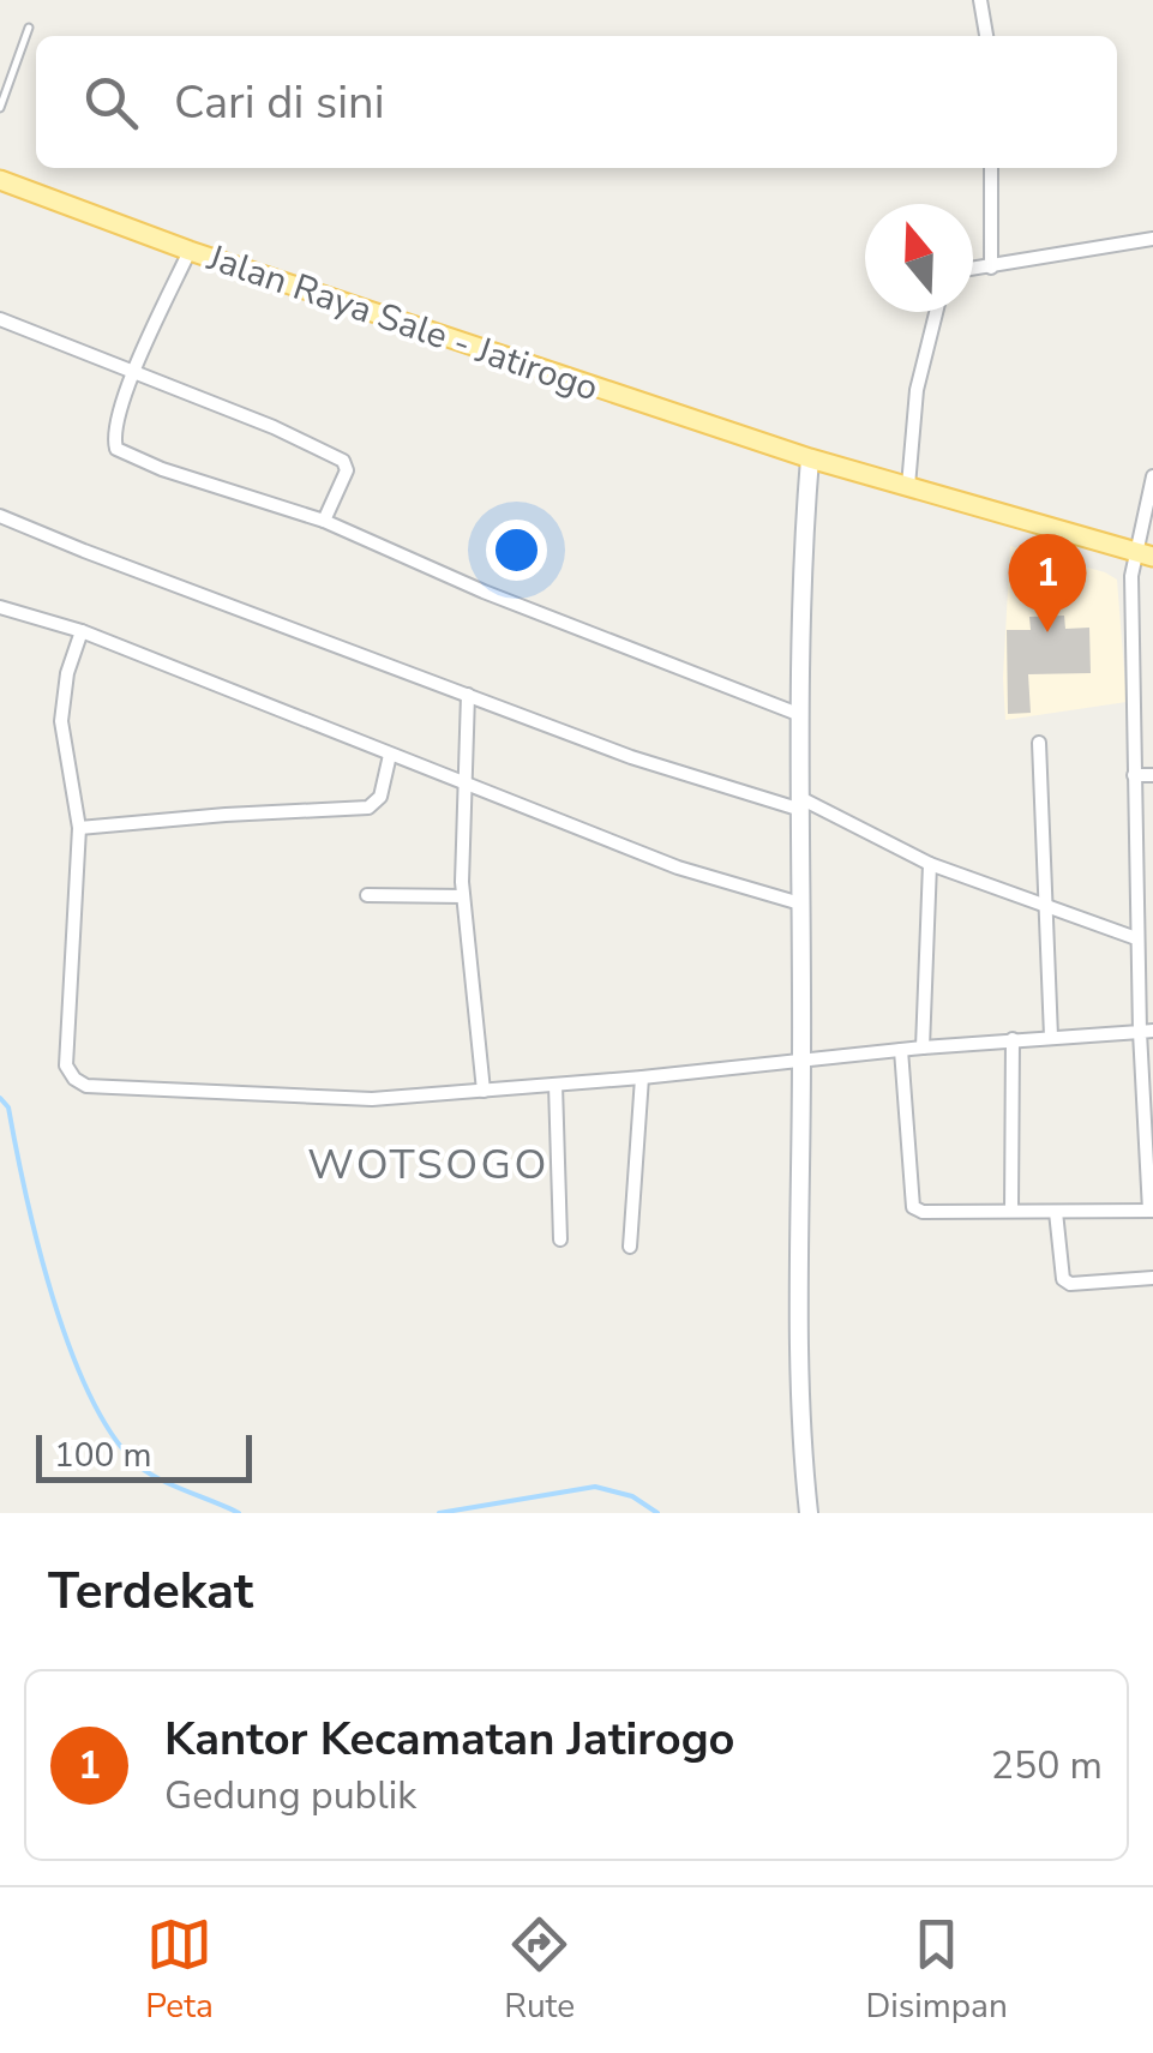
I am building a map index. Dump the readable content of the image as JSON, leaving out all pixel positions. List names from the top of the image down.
{
  "streets": {
    "main road": ["Jalan Raya Sale - Jatirogo"]
  },
  "districts": ["WOTSOGO"],
  "scale_bar": "100 m",
  "north": "top",
  "page": {
    "search": "Cari di sini",
    "pins": "1",
    "scale": "100 m",
    "heading": "Terdekat",
    "list": [
      {
        "mark": "1",
        "name": "Kantor Kecamatan Jatirogo",
        "note": "Gedung publik",
        "value": "250 m"
      }
    ],
    "nav": ["Peta", "Rute", "Disimpan"]
  }
}
